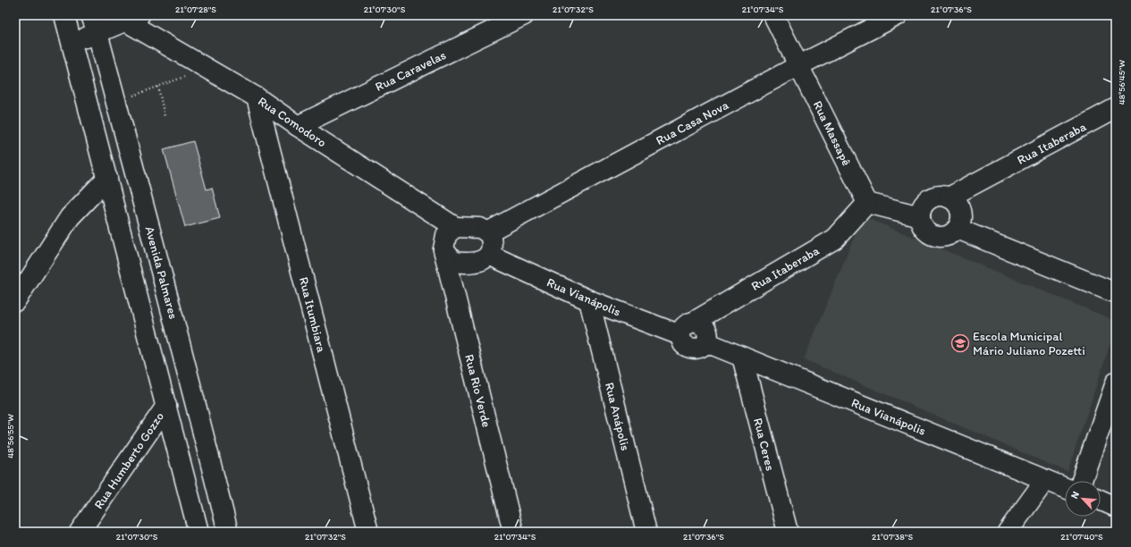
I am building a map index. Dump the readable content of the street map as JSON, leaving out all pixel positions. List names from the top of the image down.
{
  "streets": {
    "street": [
      "Rua Caravelas",
      "Rua Comodoro",
      "Rua Casa Nova",
      "Rua Massapê",
      "Rua Itaberaba",
      "Avenida Palmares",
      "Rua Vianápolis",
      "Rua Itumbiara",
      "Rua Rio Verde",
      "Rua Anápolis",
      "Rua Ceres",
      "Rua Humberto Gozzo"
    ]
  },
  "crossings": [
    ["Rua Caravelas", "Rua Comodoro"],
    ["Rua Comodoro", "Rua Casa Nova"],
    ["Rua Comodoro", "Rua Vianápolis"],
    ["Rua Comodoro", "Rua Itumbiara"],
    ["Rua Comodoro", "Rua Rio Verde"],
    ["Rua Casa Nova", "Rua Massapê"],
    ["Rua Casa Nova", "Rua Vianápolis"],
    ["Rua Casa Nova", "Rua Rio Verde"],
    ["Rua Massapê", "Rua Itaberaba"],
    ["Rua Itaberaba", "Rua Vianápolis"],
    ["Rua Vianápolis", "Rua Rio Verde"],
    ["Rua Vianápolis", "Rua Anápolis"],
    ["Rua Vianápolis", "Rua Ceres"]
  ],
  "places": {
    "school or university": ["Escola Municipal Mário Juliano Pozetti"]
  },
  "north": "top left",
  "coordinates": [
    "21°07'28\"S",
    "21°07'30\"S",
    "21°07'32\"S",
    "21°07'34\"S",
    "21°07'36\"S",
    "48°56'45\"W",
    "48°56'55\"W",
    "21°07'38\"S",
    "21°07'40\"S"
  ]
}
